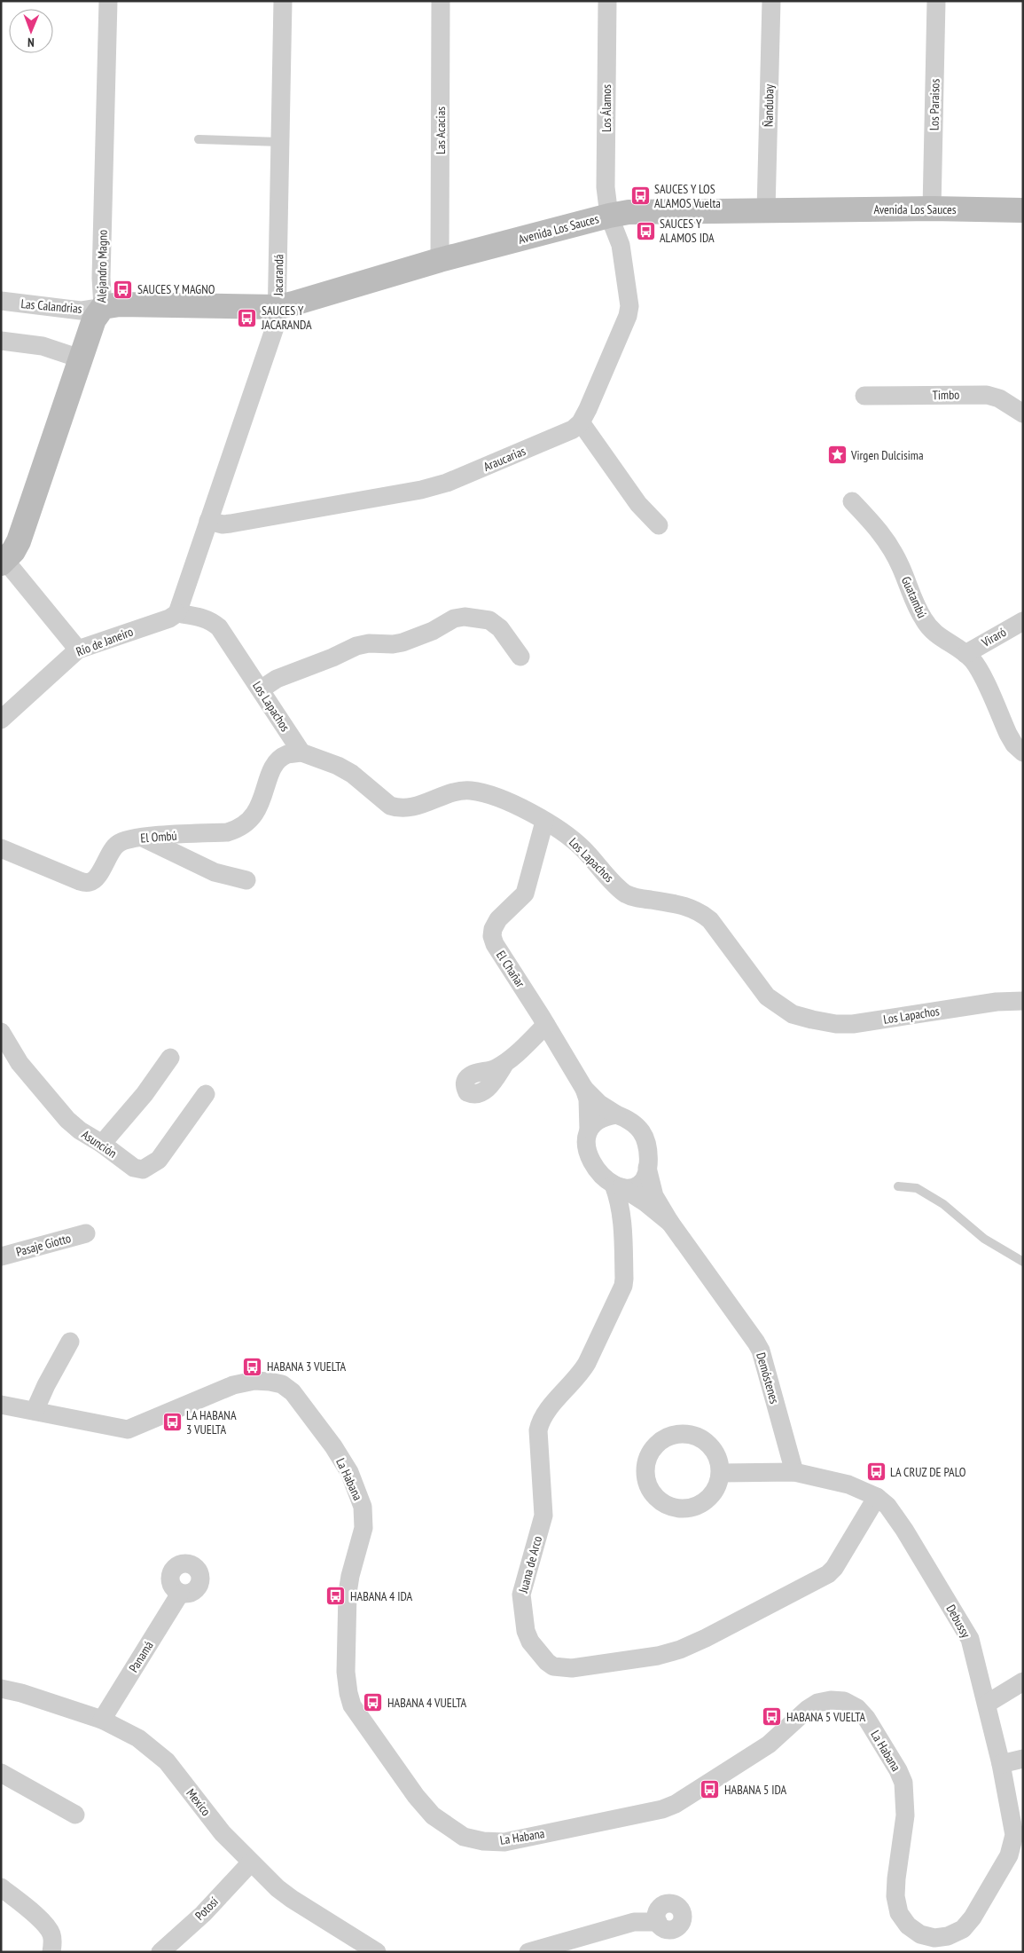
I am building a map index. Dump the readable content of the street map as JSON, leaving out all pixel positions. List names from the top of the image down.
{
  "streets": {
    "main road": ["Avenida Los Sauces", "Alejandro Magno"],
    "street": [
      "Los Paraisos",
      "Ñandubay",
      "Los Álamos",
      "Las Acacias",
      "Jacarandá",
      "Las Calandrias",
      "Timbo",
      "Araucarias",
      "Guatambú",
      "Viraró",
      "Río de Janeiro",
      "Los Lapachos",
      "El Ombú",
      "El Chañar",
      "Asunción",
      "Pasaje Giotto",
      "Demóstenes",
      "La Habana",
      "Juana de Arco",
      "Debussy",
      "Panamá",
      "Mexico",
      "Potosí"
    ]
  },
  "crossings": [
    ["Los Paraisos", "Avenida Los Sauces"],
    ["Ñandubay", "Avenida Los Sauces"],
    ["Los Álamos", "Avenida Los Sauces"],
    ["Las Acacias", "Avenida Los Sauces"],
    ["Avenida Los Sauces", "Alejandro Magno"],
    ["Avenida Los Sauces", "Jacarandá"],
    ["Avenida Los Sauces", "Las Calandrias"],
    ["Alejandro Magno", "Las Calandrias"],
    ["Jacarandá", "Araucarias"],
    ["Jacarandá", "Río de Janeiro"],
    ["Jacarandá", "Los Lapachos"],
    ["Guatambú", "Viraró"],
    ["Río de Janeiro", "Los Lapachos"],
    ["Los Lapachos", "El Ombú"],
    ["Los Lapachos", "El Chañar"],
    ["El Chañar", "Demóstenes"],
    ["El Chañar", "Juana de Arco"],
    ["Demóstenes", "Juana de Arco"],
    ["La Habana", "Debussy"],
    ["Juana de Arco", "Debussy"],
    ["Panamá", "Mexico"],
    ["Mexico", "Potosí"]
  ],
  "places": {
    "bus stop": [
      "SAUCES Y LOS ALAMOS Vuelta",
      "SAUCES Y ALAMOS IDA",
      "SAUCES Y MAGNO",
      "SAUCES Y JACARANDA",
      "HABANA 3 VUELTA",
      "LA HABANA 3 VUELTA",
      "LA CRUZ DE PALO",
      "HABANA 4 IDA",
      "HABANA 4 VUELTA",
      "HABANA 5 VUELTA",
      "HABANA 5 IDA"
    ],
    "place": ["Virgen Dulcisima"]
  },
  "north": "bottom"
}
